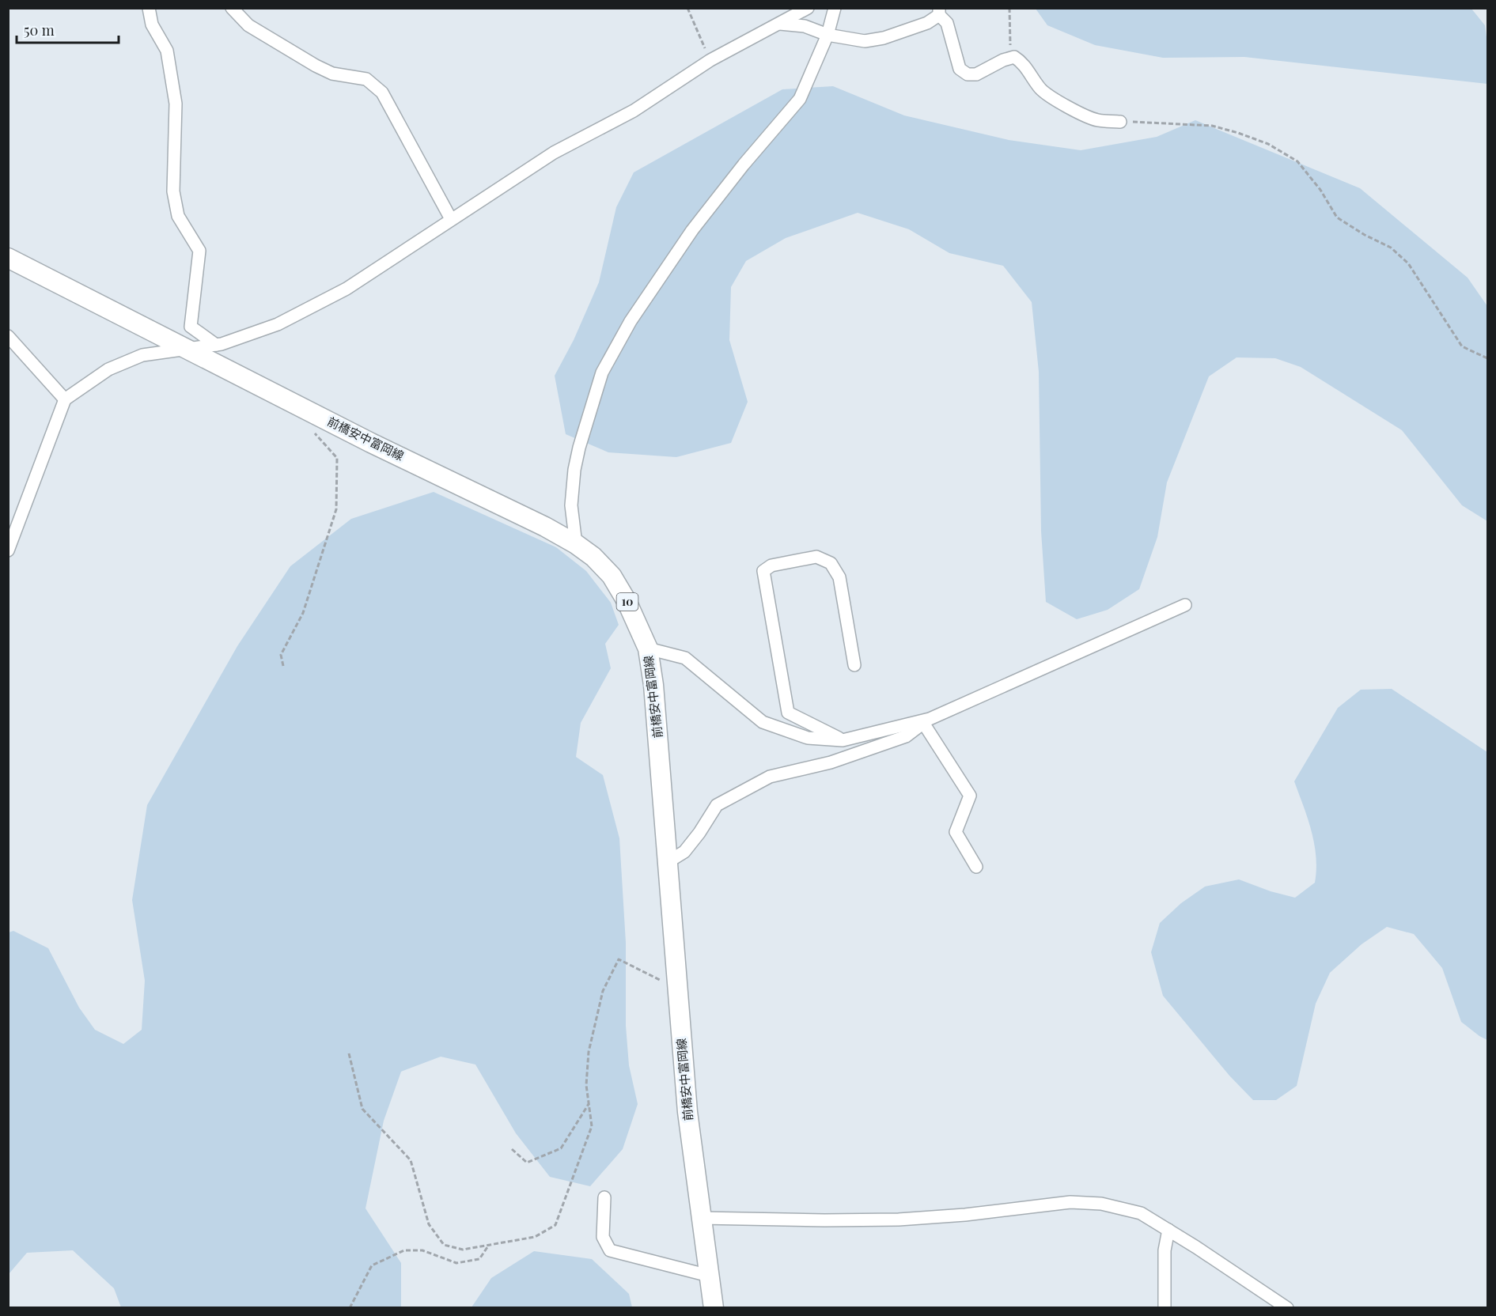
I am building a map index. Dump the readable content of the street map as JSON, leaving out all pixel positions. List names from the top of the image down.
{
  "streets": {
    "main road": ["前橋安中富岡線", "10"]
  },
  "scale_bar": "50 m"
}
